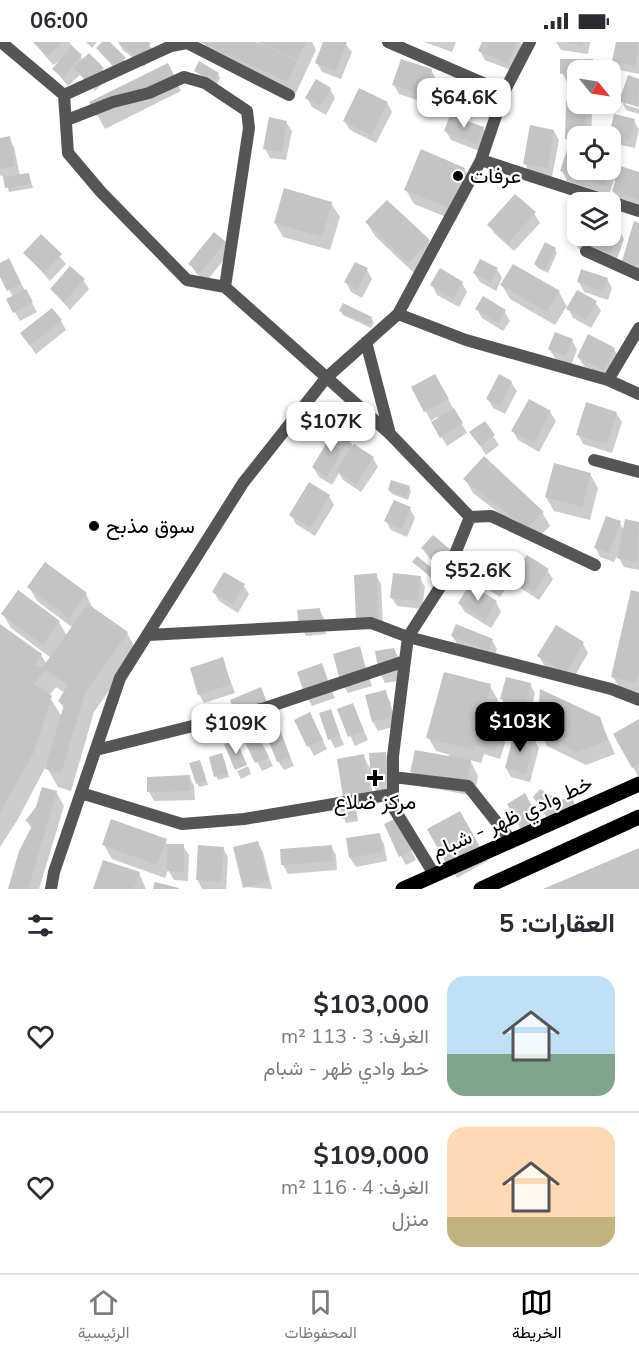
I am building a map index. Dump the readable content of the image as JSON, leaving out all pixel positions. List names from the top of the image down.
{
  "streets": {
    "main road": ["خط وادي ظهر - شبام"]
  },
  "places": {
    "other": ["عرفات", "سوق مذبح"],
    "health": ["مركز ضلاع"]
  },
  "north": "bottom right",
  "page": {
    "status": "06:00",
    "price": [
      "$64.6K",
      "$107K",
      "$52.6K",
      "$103K",
      "$109K"
    ],
    "heading": "العقارات: 5",
    "list": [
      {
        "name": "$103,000",
        "note": "الغرف: 3 · 113 m² · خط وادي ظهر - شبام"
      },
      {
        "name": "$109,000",
        "note": "الغرف: 4 · 116 m² · منزل"
      }
    ],
    "tabs": ["الخريطة", "المحفوظات", "الرئيسية"]
  }
}
